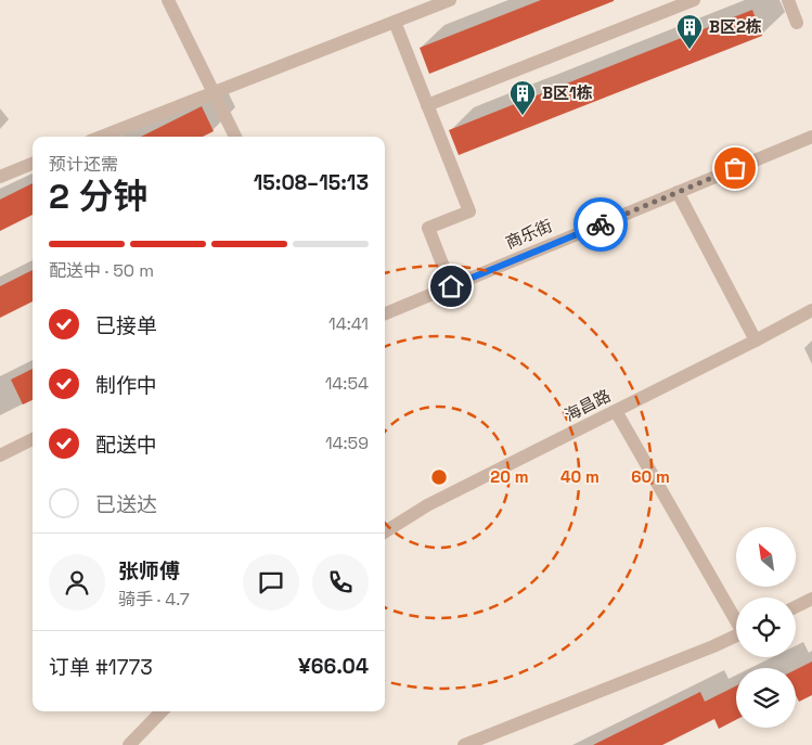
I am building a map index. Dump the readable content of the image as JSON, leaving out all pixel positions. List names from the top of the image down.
{
  "streets": {
    "street": ["商乐街", "海昌路"]
  },
  "places": {
    "building": ["B区2栋", "B区1栋"]
  },
  "north": "top left",
  "page": {
    "heading": ["2 分钟", "预计还需", "15:08–15:13"],
    "panel": [
      "张师傅",
      "骑手 · 4.7",
      "订单 #1773",
      "¥66.04"
    ],
    "bar": "配送中 · 50 m",
    "list": [
      ["已接单", "14:41"],
      ["制作中", "14:54"],
      ["配送中", "14:59"],
      "已送达"
    ]
  },
  "rings": ["20 m", "40 m", "60 m"]
}
